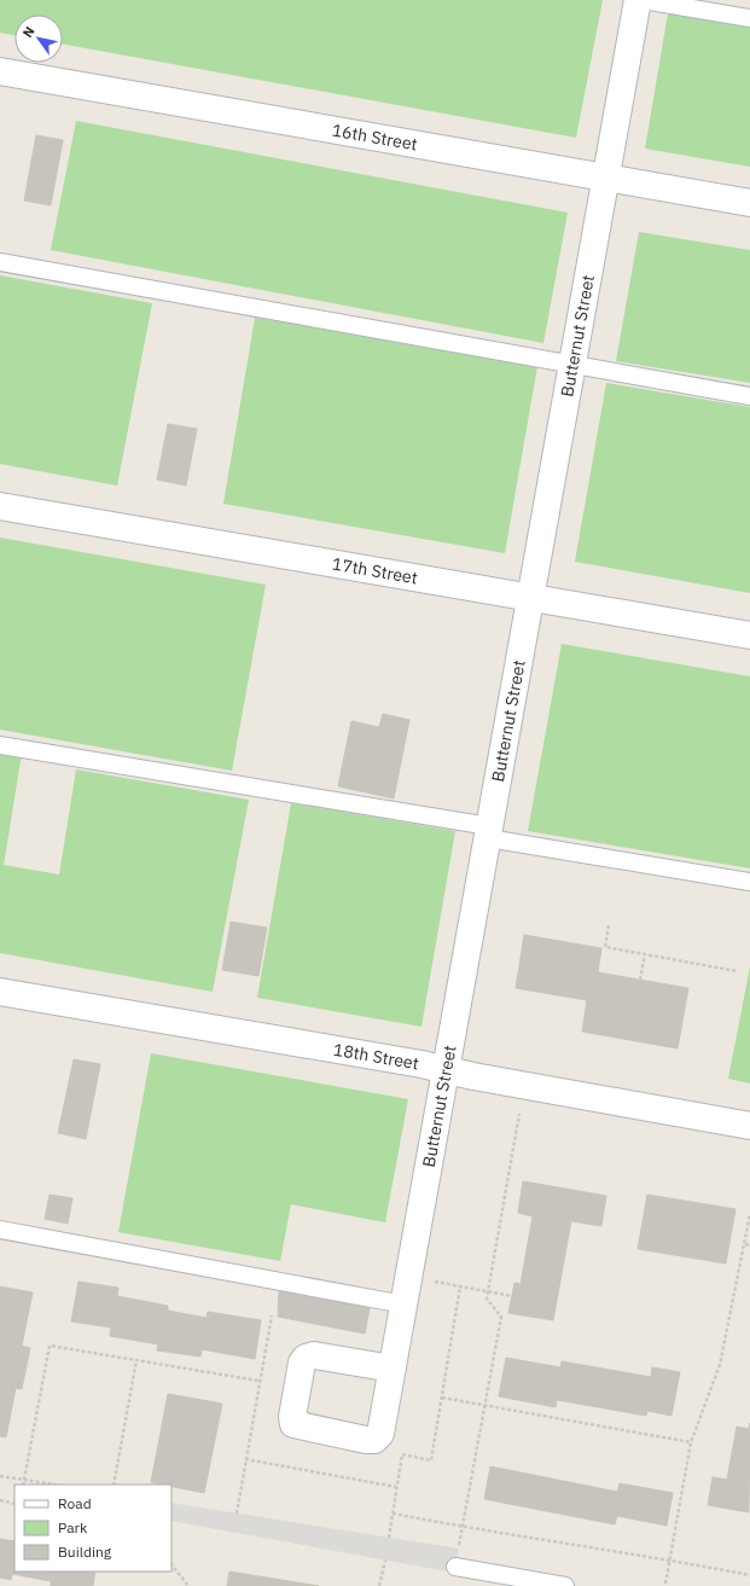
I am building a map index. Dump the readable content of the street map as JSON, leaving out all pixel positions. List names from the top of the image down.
{
  "streets": {
    "street": [
      "16th Street",
      "Butternut Street",
      "17th Street",
      "18th Street"
    ]
  },
  "crossings": [
    ["16th Street", "Butternut Street"],
    ["Butternut Street", "17th Street"],
    ["Butternut Street", "18th Street"]
  ],
  "legend": ["Road", "Park", "Building"],
  "north": "top left"
}
